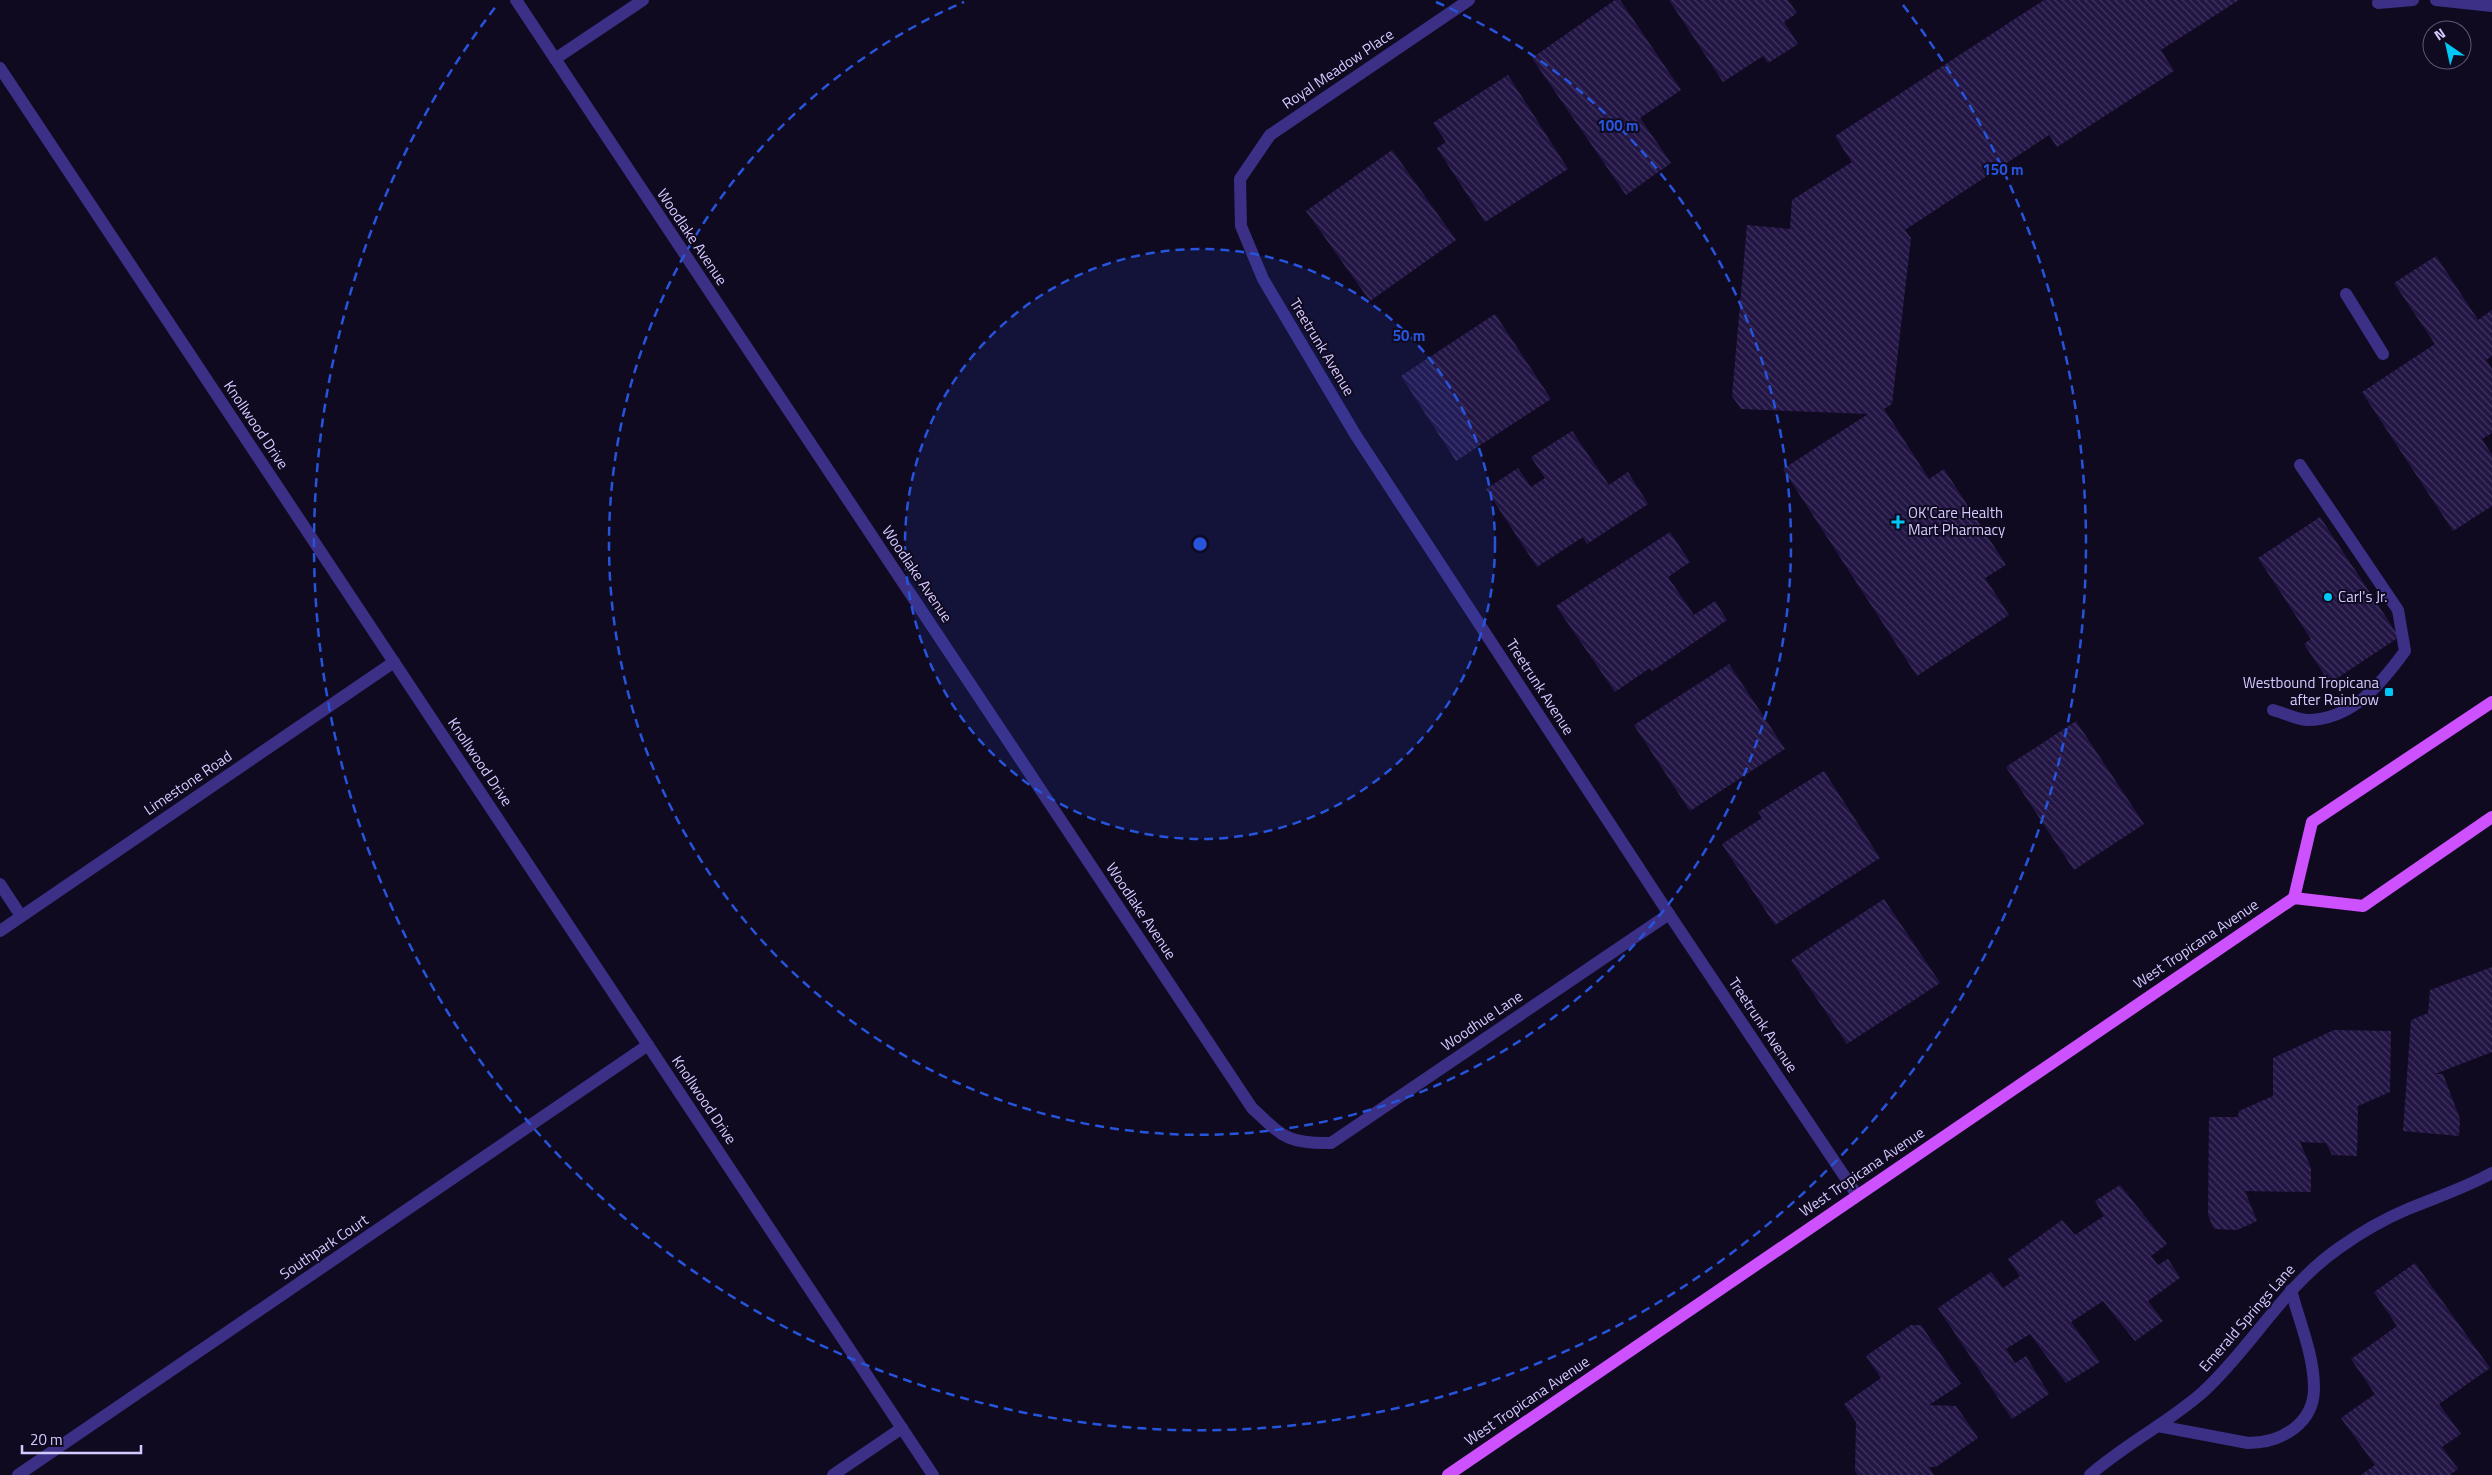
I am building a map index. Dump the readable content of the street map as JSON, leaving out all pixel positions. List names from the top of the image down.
{
  "streets": {
    "main road": ["West Tropicana Avenue"],
    "street": [
      "Royal Meadow Place",
      "Woodlake Avenue",
      "Treetrunk Avenue",
      "Knollwood Drive",
      "Limestone Road",
      "Woodhue Lane",
      "Southpark Court",
      "Emerald Springs Lane"
    ]
  },
  "crossings": [
    ["Royal Meadow Place", "Treetrunk Avenue"],
    ["Woodlake Avenue", "Woodhue Lane"],
    ["Treetrunk Avenue", "West Tropicana Avenue"],
    ["Treetrunk Avenue", "Woodhue Lane"],
    ["Knollwood Drive", "Limestone Road"],
    ["Knollwood Drive", "Southpark Court"]
  ],
  "places": {
    "health": ["OK'Care Health Mart Pharmacy"],
    "other": ["Carl's Jr."],
    "transit": ["Westbound Tropicana after Rainbow"]
  },
  "scale_bar": "20 m",
  "north": "top left",
  "rings": ["100 m", "150 m", "50 m"]
}
